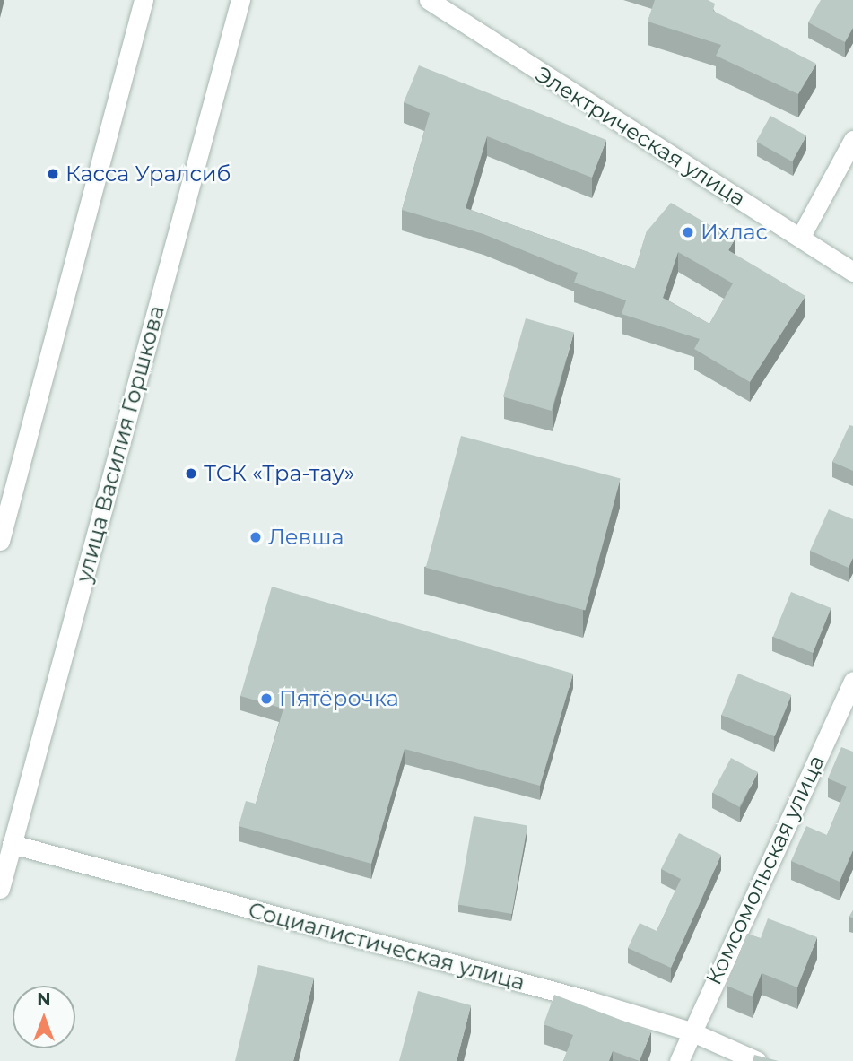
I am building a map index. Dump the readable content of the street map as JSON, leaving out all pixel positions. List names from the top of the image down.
{
  "streets": {
    "main road": [
      "Электрическая улица",
      "улица Василия Горшкова",
      "Комсомольская улица",
      "Социалистическая улица"
    ]
  },
  "crossings": [
    ["улица Василия Горшкова", "Социалистическая улица"],
    ["Комсомольская улица", "Социалистическая улица"]
  ],
  "places": [
    "Касса Уралсиб",
    "Ихлас",
    "ТСК «Тра-тау»",
    "Левша",
    "Пятёрочка"
  ],
  "north": "top"
}
